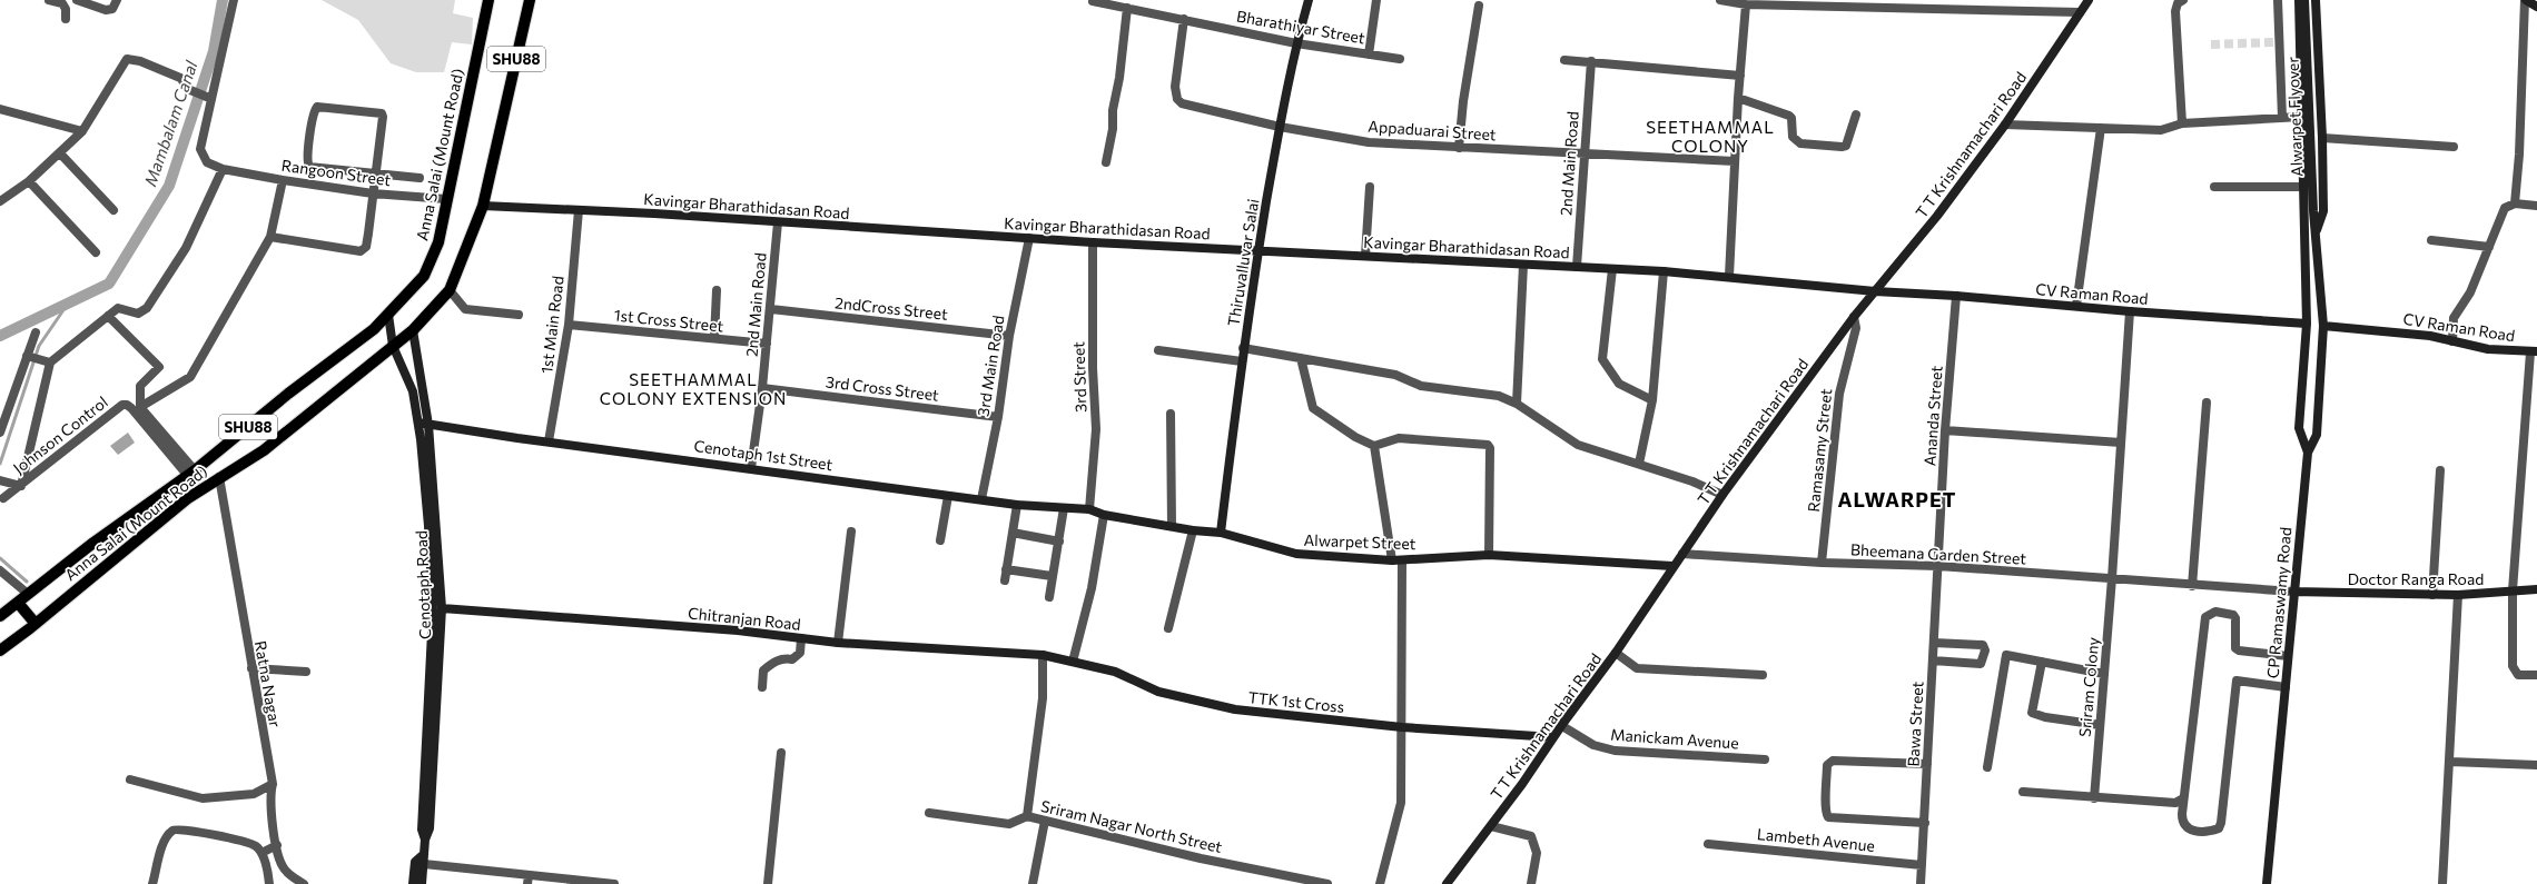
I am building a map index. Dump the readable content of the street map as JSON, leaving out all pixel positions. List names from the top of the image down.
{
  "streets": {
    "main road": [
      "SHU88",
      "Alwarpet Flyover",
      "T T Krishnamachari Road",
      "Anna Salai (Mount Road)",
      "Kavingar Bharathidasan Road",
      "Thiruvalluvar Salai",
      "CV Raman Road",
      "Cenotaph 1st Street",
      "Alwarpet Street",
      "Doctor Ranga Road",
      "Cenotaph Road",
      "CP Ramaswamy Road",
      "Chitranjan Road",
      "TTK 1st Cross"
    ],
    "street": [
      "Bharathiyar Street",
      "Appaduarai Street",
      "2nd Main Road",
      "Rangoon Street",
      "2ndCross Street",
      "1st Cross Street",
      "1st Main Road",
      "3rd Main Road",
      "3rd Street",
      "3rd Cross Street",
      "Ananda Street",
      "Johnson Control",
      "Ramasamy Street",
      "Bheemana Garden Street",
      "Ratna Nagar",
      "Sriram Colony",
      "Bawa Street",
      "Manickam Avenue",
      "Sriram Nagar North Street",
      "Lambeth Avenue"
    ]
  },
  "crossings": [
    ["Bharathiyar Street", "Appaduarai Street"],
    ["Bharathiyar Street", "Thiruvalluvar Salai"],
    ["Alwarpet Flyover", "CV Raman Road"],
    ["Alwarpet Flyover", "CP Ramaswamy Road"],
    ["Appaduarai Street", "2nd Main Road"],
    ["Appaduarai Street", "Thiruvalluvar Salai"],
    ["T T Krishnamachari Road", "Kavingar Bharathidasan Road"],
    ["T T Krishnamachari Road", "CV Raman Road"],
    ["T T Krishnamachari Road", "Ramasamy Street"],
    ["T T Krishnamachari Road", "Alwarpet Street"],
    ["T T Krishnamachari Road", "Bheemana Garden Street"],
    ["T T Krishnamachari Road", "TTK 1st Cross"],
    ["T T Krishnamachari Road", "Manickam Avenue"],
    ["Anna Salai (Mount Road)", "Rangoon Street"],
    ["Anna Salai (Mount Road)", "Kavingar Bharathidasan Road"],
    ["Anna Salai (Mount Road)", "Johnson Control"],
    ["Anna Salai (Mount Road)", "Cenotaph Road"],
    ["Anna Salai (Mount Road)", "Ratna Nagar"],
    ["2nd Main Road", "Kavingar Bharathidasan Road"],
    ["2nd Main Road", "2ndCross Street"],
    ["2nd Main Road", "1st Cross Street"],
    ["2nd Main Road", "3rd Cross Street"],
    ["2nd Main Road", "Cenotaph 1st Street"],
    ["Kavingar Bharathidasan Road", "Thiruvalluvar Salai"],
    ["Kavingar Bharathidasan Road", "CV Raman Road"],
    ["Kavingar Bharathidasan Road", "1st Main Road"],
    ["Kavingar Bharathidasan Road", "3rd Main Road"],
    ["Kavingar Bharathidasan Road", "3rd Street"],
    ["Thiruvalluvar Salai", "Alwarpet Street"],
    ["CV Raman Road", "Ananda Street"],
    ["CV Raman Road", "CP Ramaswamy Road"],
    ["CV Raman Road", "Sriram Colony"],
    ["2ndCross Street", "3rd Main Road"],
    ["1st Cross Street", "1st Main Road"],
    ["1st Main Road", "Cenotaph 1st Street"],
    ["3rd Main Road", "3rd Cross Street"],
    ["3rd Main Road", "Cenotaph 1st Street"],
    ["3rd Street", "Cenotaph 1st Street"],
    ["Ananda Street", "Bheemana Garden Street"],
    ["Ananda Street", "Bawa Street"],
    ["Ramasamy Street", "Bheemana Garden Street"],
    ["Cenotaph 1st Street", "Alwarpet Street"],
    ["Cenotaph 1st Street", "Cenotaph Road"],
    ["Bheemana Garden Street", "Doctor Ranga Road"],
    ["Bheemana Garden Street", "CP Ramaswamy Road"],
    ["Bheemana Garden Street", "Sriram Colony"],
    ["Bheemana Garden Street", "Bawa Street"],
    ["Doctor Ranga Road", "CP Ramaswamy Road"],
    ["Cenotaph Road", "Chitranjan Road"],
    ["Chitranjan Road", "TTK 1st Cross"],
    ["Bawa Street", "Lambeth Avenue"]
  ],
  "districts": ["SEETHAMMAL COLONY", "SEETHAMMAL COLONY EXTENSION", "ALWARPET"],
  "water": ["Mambalam Canal"]
}
